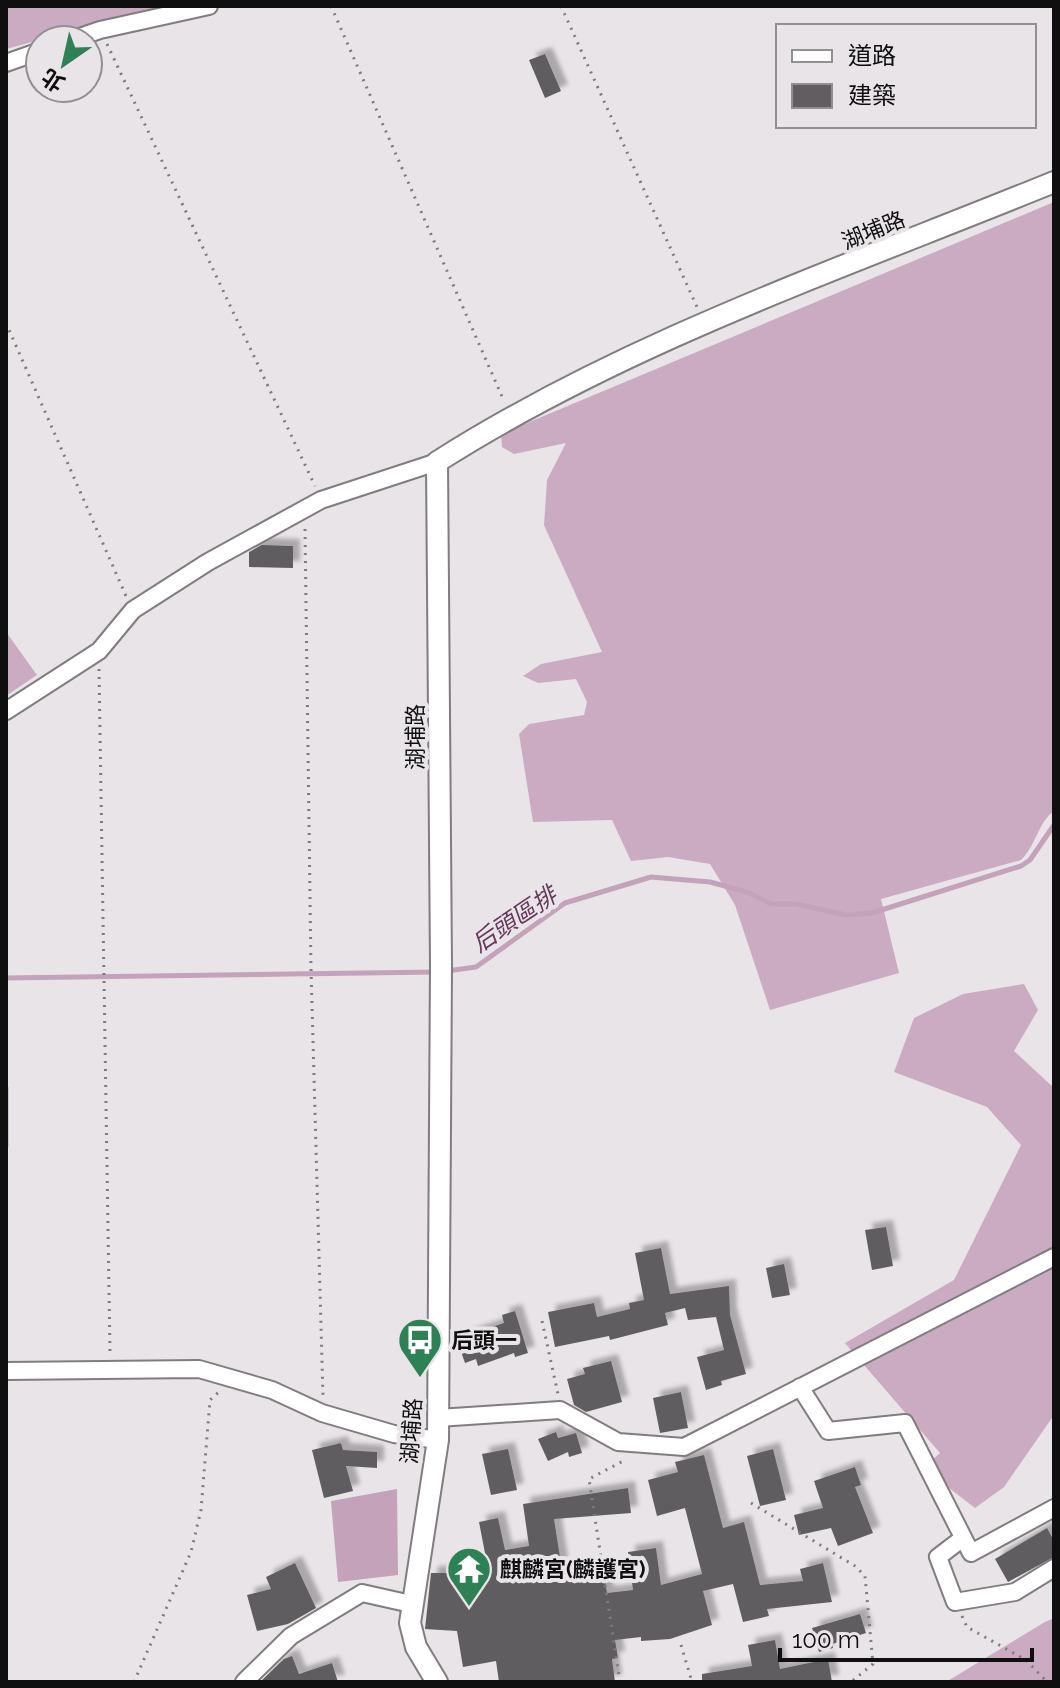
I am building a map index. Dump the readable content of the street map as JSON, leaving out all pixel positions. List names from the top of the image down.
{
  "streets": {
    "main road": ["湖埔路"]
  },
  "water": ["后頭區排"],
  "places": {
    "bus stop": ["后頭一"],
    "temple": ["麒麟宮(麟護宮)"]
  },
  "legend": ["道路", "建築"],
  "scale_bar": "100 m",
  "north": "bottom left"
}
